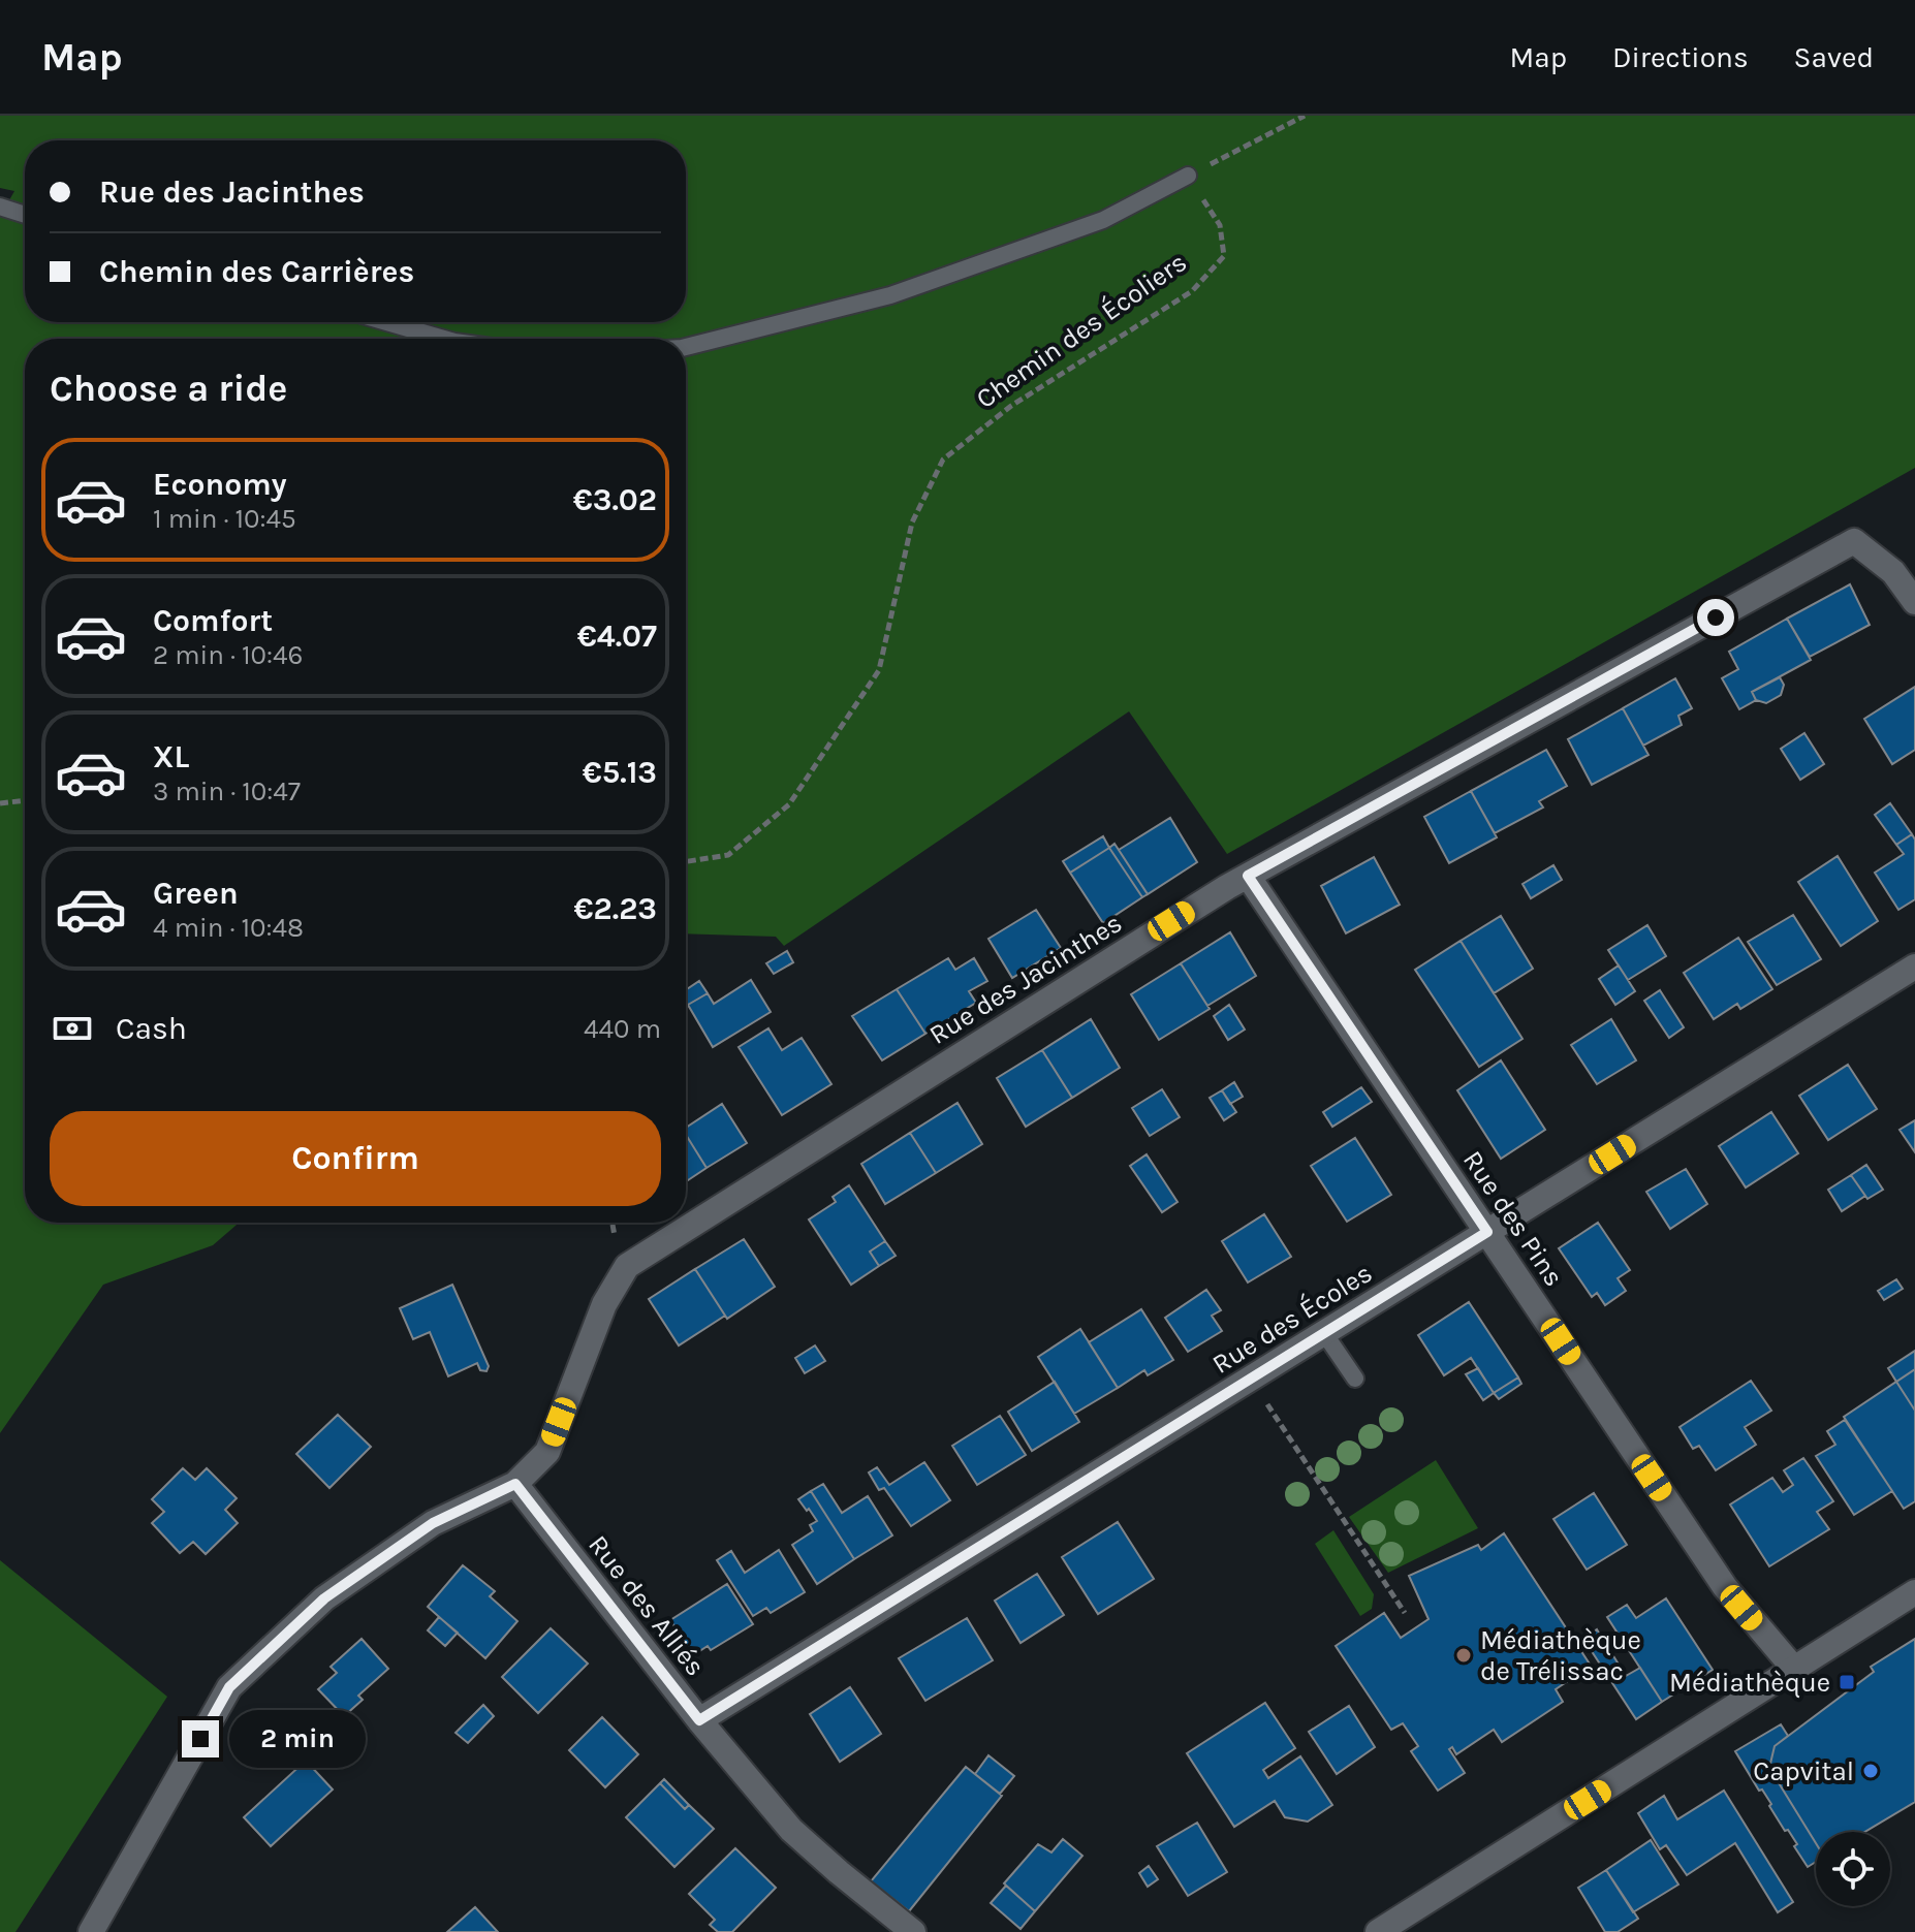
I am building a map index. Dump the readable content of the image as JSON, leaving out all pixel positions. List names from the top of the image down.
{
  "streets": {
    "street": [
      "Rue des Jacinthes",
      "Rue des Pins",
      "Rue des Écoles",
      "Rue des Alliés"
    ],
    "path": ["Chemin des Écoliers"]
  },
  "crossings": [
    ["Rue des Jacinthes", "Rue des Pins"],
    ["Rue des Jacinthes", "Rue des Alliés"],
    ["Rue des Pins", "Rue des Écoles"],
    ["Rue des Écoles", "Rue des Alliés"]
  ],
  "places": {
    "other": ["Médiathèque de Trélissac", "Capvital"],
    "transit": ["Médiathèque"]
  },
  "page": {
    "header": "Map",
    "nav": ["Map", "Directions", "Saved"],
    "banner": ["Rue des Jacinthes", "Chemin des Carrières"],
    "heading": "Choose a ride",
    "list": [
      {
        "name": "Economy",
        "note": "1 min · 10:45",
        "value": "€3.02"
      },
      {
        "name": "Comfort",
        "note": "2 min · 10:46",
        "value": "€4.07"
      },
      {
        "name": "XL",
        "note": "3 min · 10:47",
        "value": "€5.13"
      },
      {
        "name": "Green",
        "note": "4 min · 10:48",
        "value": "€2.23"
      }
    ],
    "pay": ["Cash", "440 m"],
    "buttons": "Confirm",
    "bubble": "2 min"
  }
}
